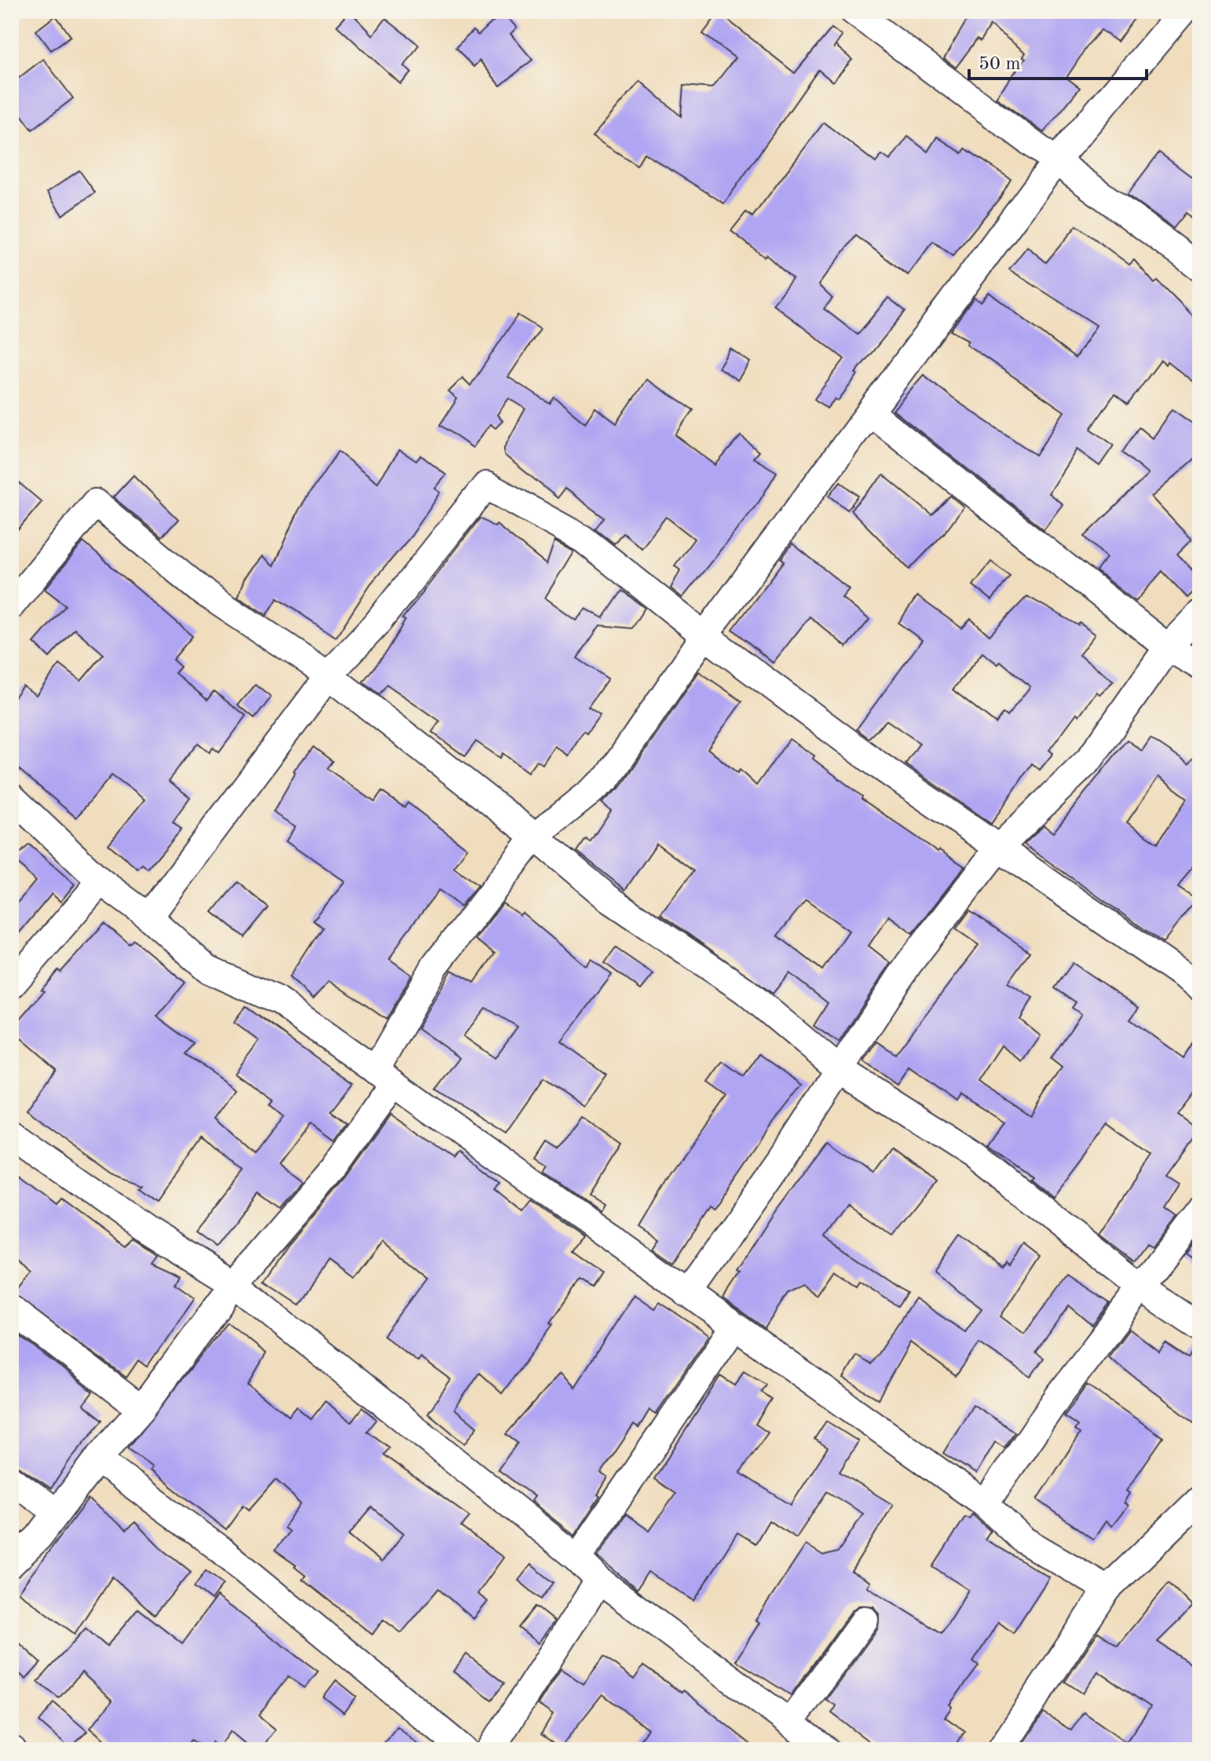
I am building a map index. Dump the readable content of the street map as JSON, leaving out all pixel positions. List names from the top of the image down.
{
  "scale_bar": "50 m"
}
